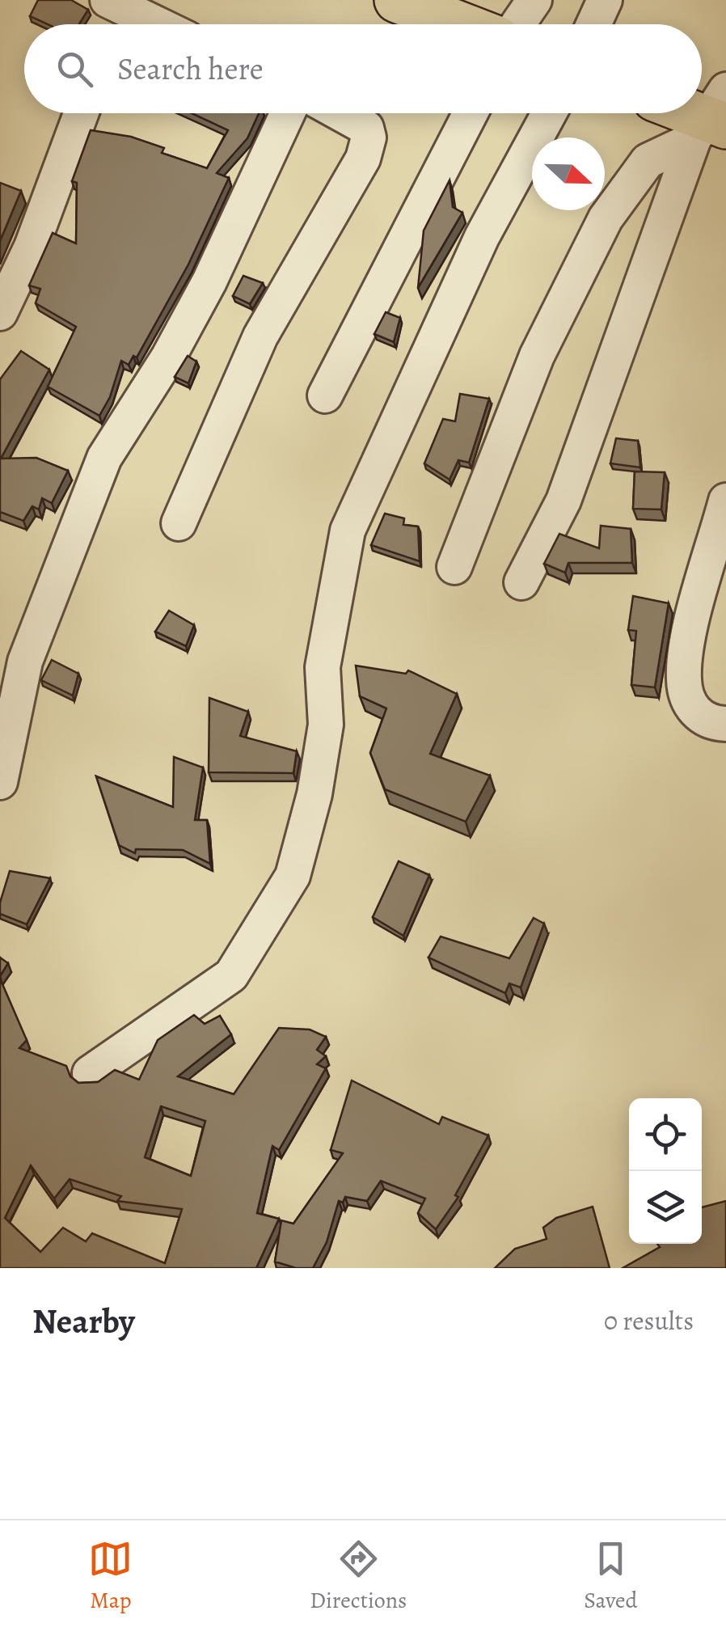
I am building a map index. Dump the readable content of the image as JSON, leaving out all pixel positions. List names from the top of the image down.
{
  "north": "right",
  "page": {
    "search": "Search here",
    "heading": ["Nearby", "0 results"],
    "nav": ["Map", "Directions", "Saved"]
  }
}
